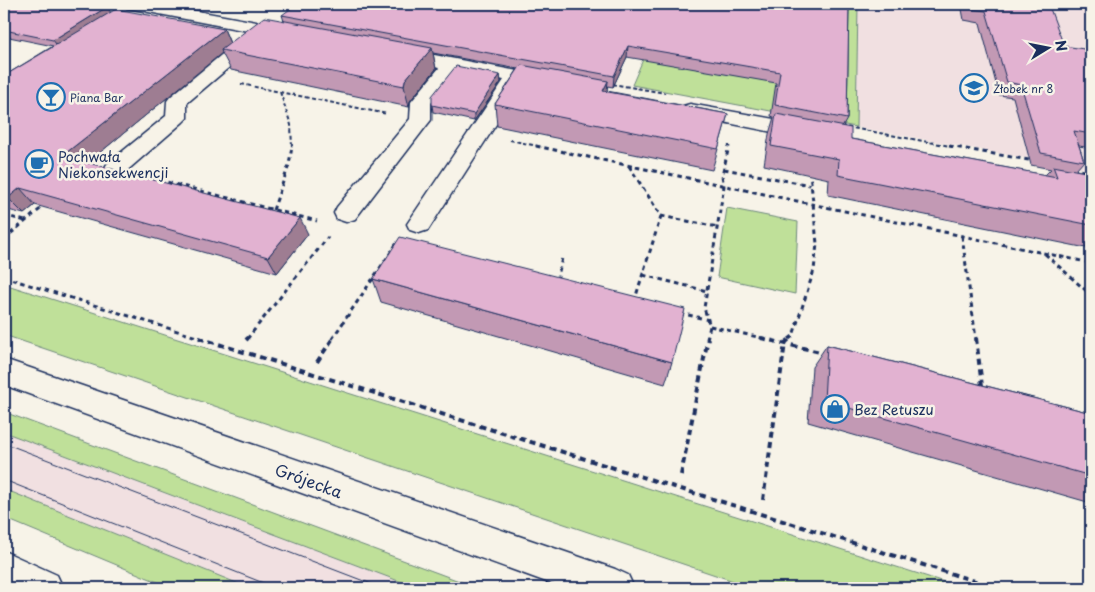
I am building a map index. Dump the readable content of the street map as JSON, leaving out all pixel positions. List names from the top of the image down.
{
  "streets": {
    "street": ["Grójecka"]
  },
  "places": {
    "school or university": ["Żłobek nr 8"],
    "bar": ["Piana Bar"],
    "cafe": ["Pochwała Niekonsekwencji"],
    "shop": ["Bez Retuszu"]
  },
  "north": "right"
}
